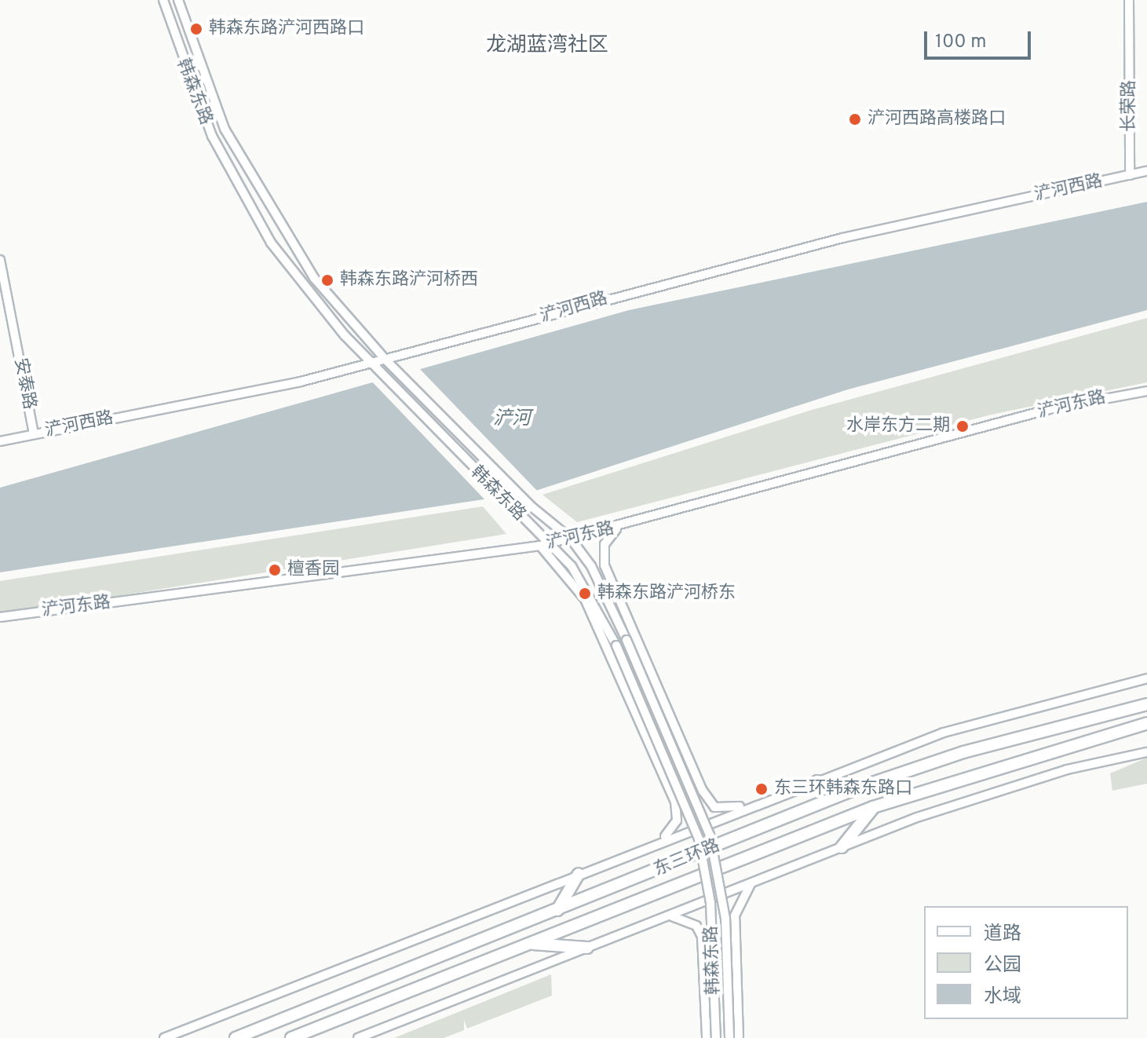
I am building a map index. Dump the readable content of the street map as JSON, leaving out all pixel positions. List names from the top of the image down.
{
  "streets": {
    "highway": ["东三环路"],
    "main road": [
      "韩森东路",
      "长荣路",
      "浐河西路",
      "安泰路",
      "浐河东路"
    ]
  },
  "crossings": [
    ["韩森东路", "浐河西路"],
    ["韩森东路", "浐河东路"],
    ["长荣路", "浐河西路"],
    ["浐河西路", "安泰路"]
  ],
  "districts": ["龙湖蓝湾社区"],
  "water": ["浐河"],
  "places": [
    "韩森东路浐河西路口",
    "浐河西路高楼路口",
    "韩森东路浐河桥西",
    "水岸东方二期",
    "檀香园",
    "韩森东路浐河桥东",
    "东三环韩森东路口"
  ],
  "legend": ["道路", "公园", "水域"],
  "scale_bar": "100 m"
}
